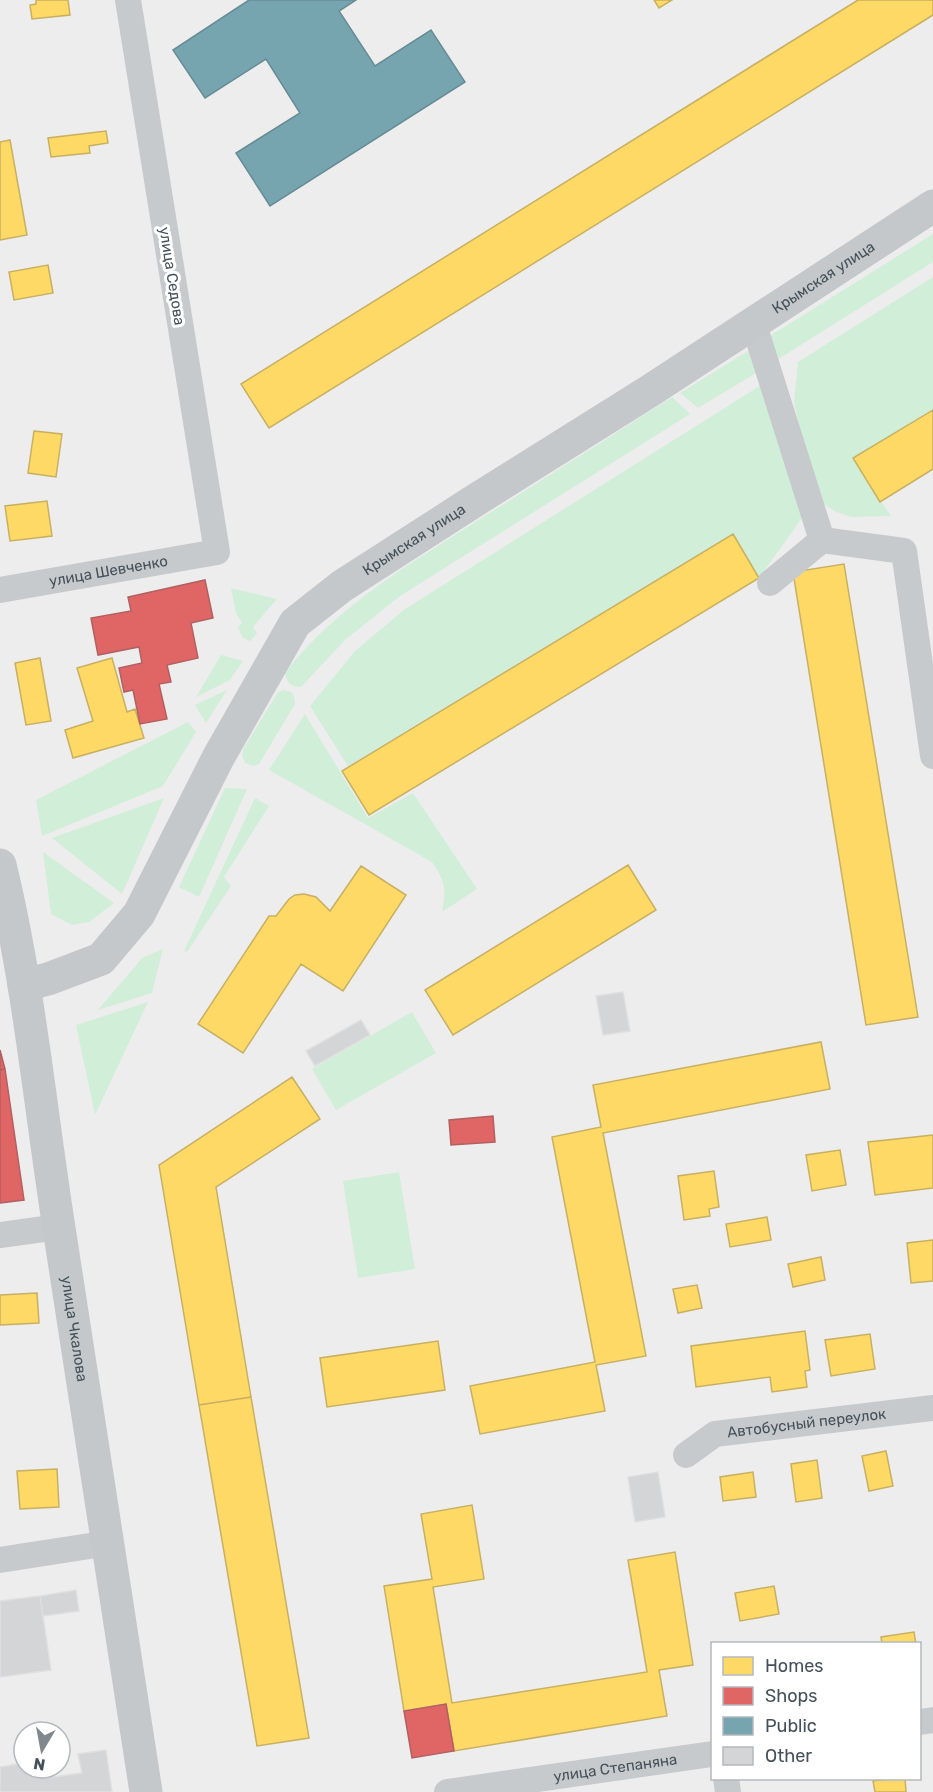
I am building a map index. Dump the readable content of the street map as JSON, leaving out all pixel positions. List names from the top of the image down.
{
  "streets": {
    "main road": ["Крымская улица", "улица Чкалова"],
    "street": [
      "улица Седова",
      "улица Шевченко",
      "Автобусный переулок",
      "улица Степаняна"
    ]
  },
  "crossings": [
    ["улица Седова", "улица Шевченко"],
    ["Крымская улица", "улица Чкалова"]
  ],
  "legend": [
    "Homes",
    "Shops",
    "Public",
    "Other"
  ],
  "north": "bottom"
}
